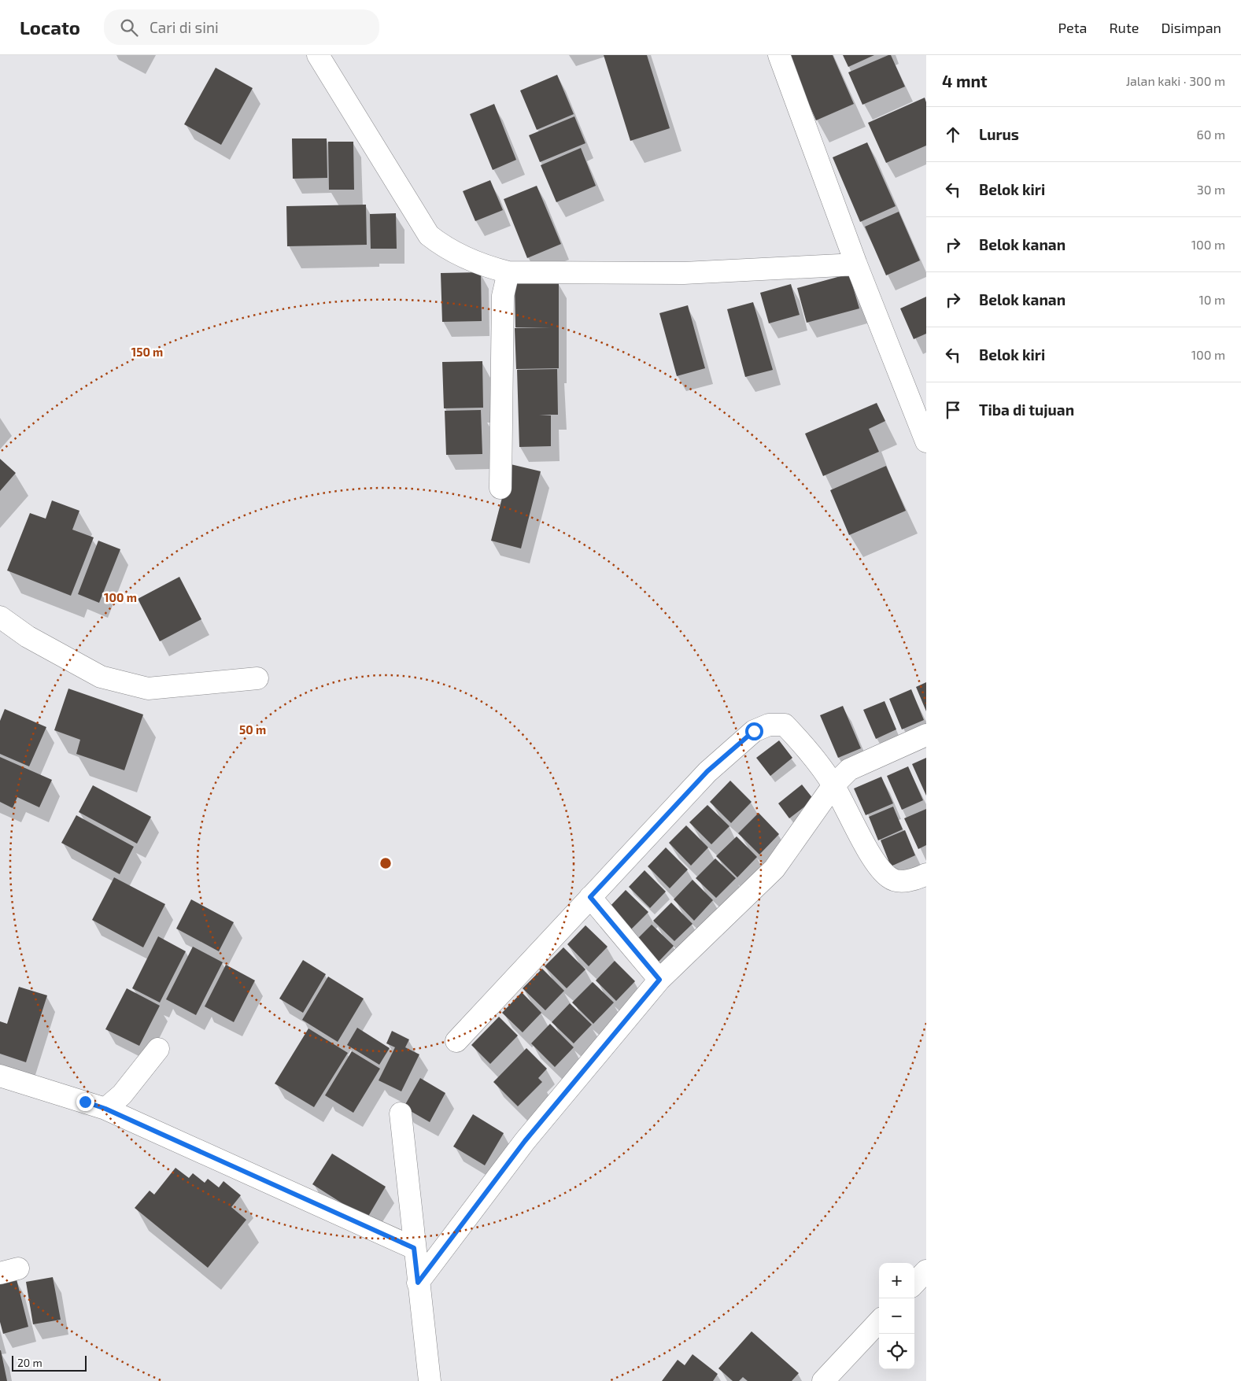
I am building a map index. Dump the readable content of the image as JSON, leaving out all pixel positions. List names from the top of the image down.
{
  "scale_bar": "20 m",
  "page": {
    "header": "Locato",
    "search": "Cari di sini",
    "nav": ["Peta", "Rute", "Disimpan"],
    "heading": ["4 mnt", "Jalan kaki · 300 m"],
    "list": [
      ["Lurus", "60 m"],
      ["Belok kiri", "30 m"],
      ["Belok kanan", "100 m"],
      ["Belok kanan", "10 m"],
      ["Belok kiri", "100 m"],
      "Tiba di tujuan"
    ],
    "map_buttons": ["+", "−"],
    "scale": "20 m"
  },
  "rings": ["150 m", "100 m", "50 m"]
}
